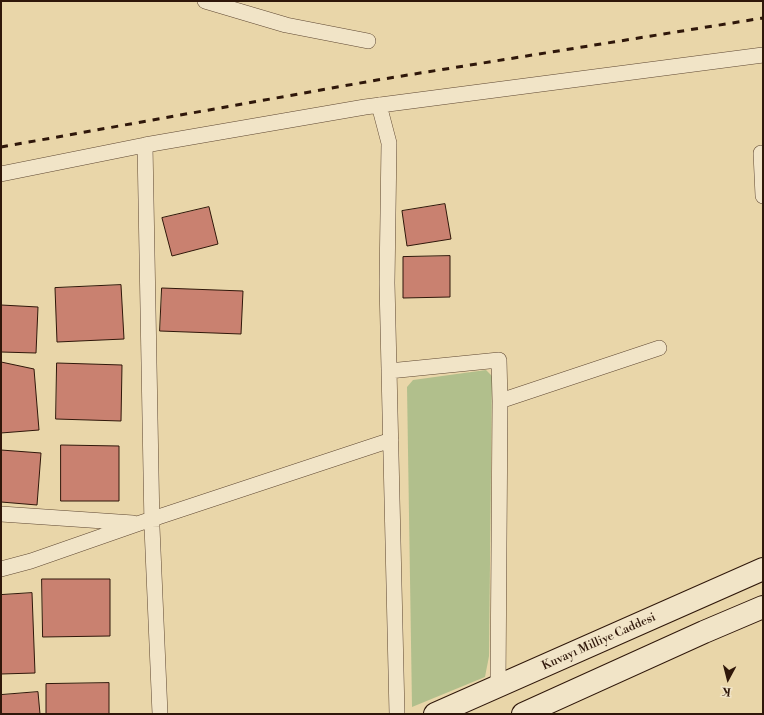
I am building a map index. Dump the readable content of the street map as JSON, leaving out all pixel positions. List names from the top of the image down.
{
  "streets": {
    "main road": ["Kuvayı Milliye Caddesi"]
  },
  "north": "bottom"
}
